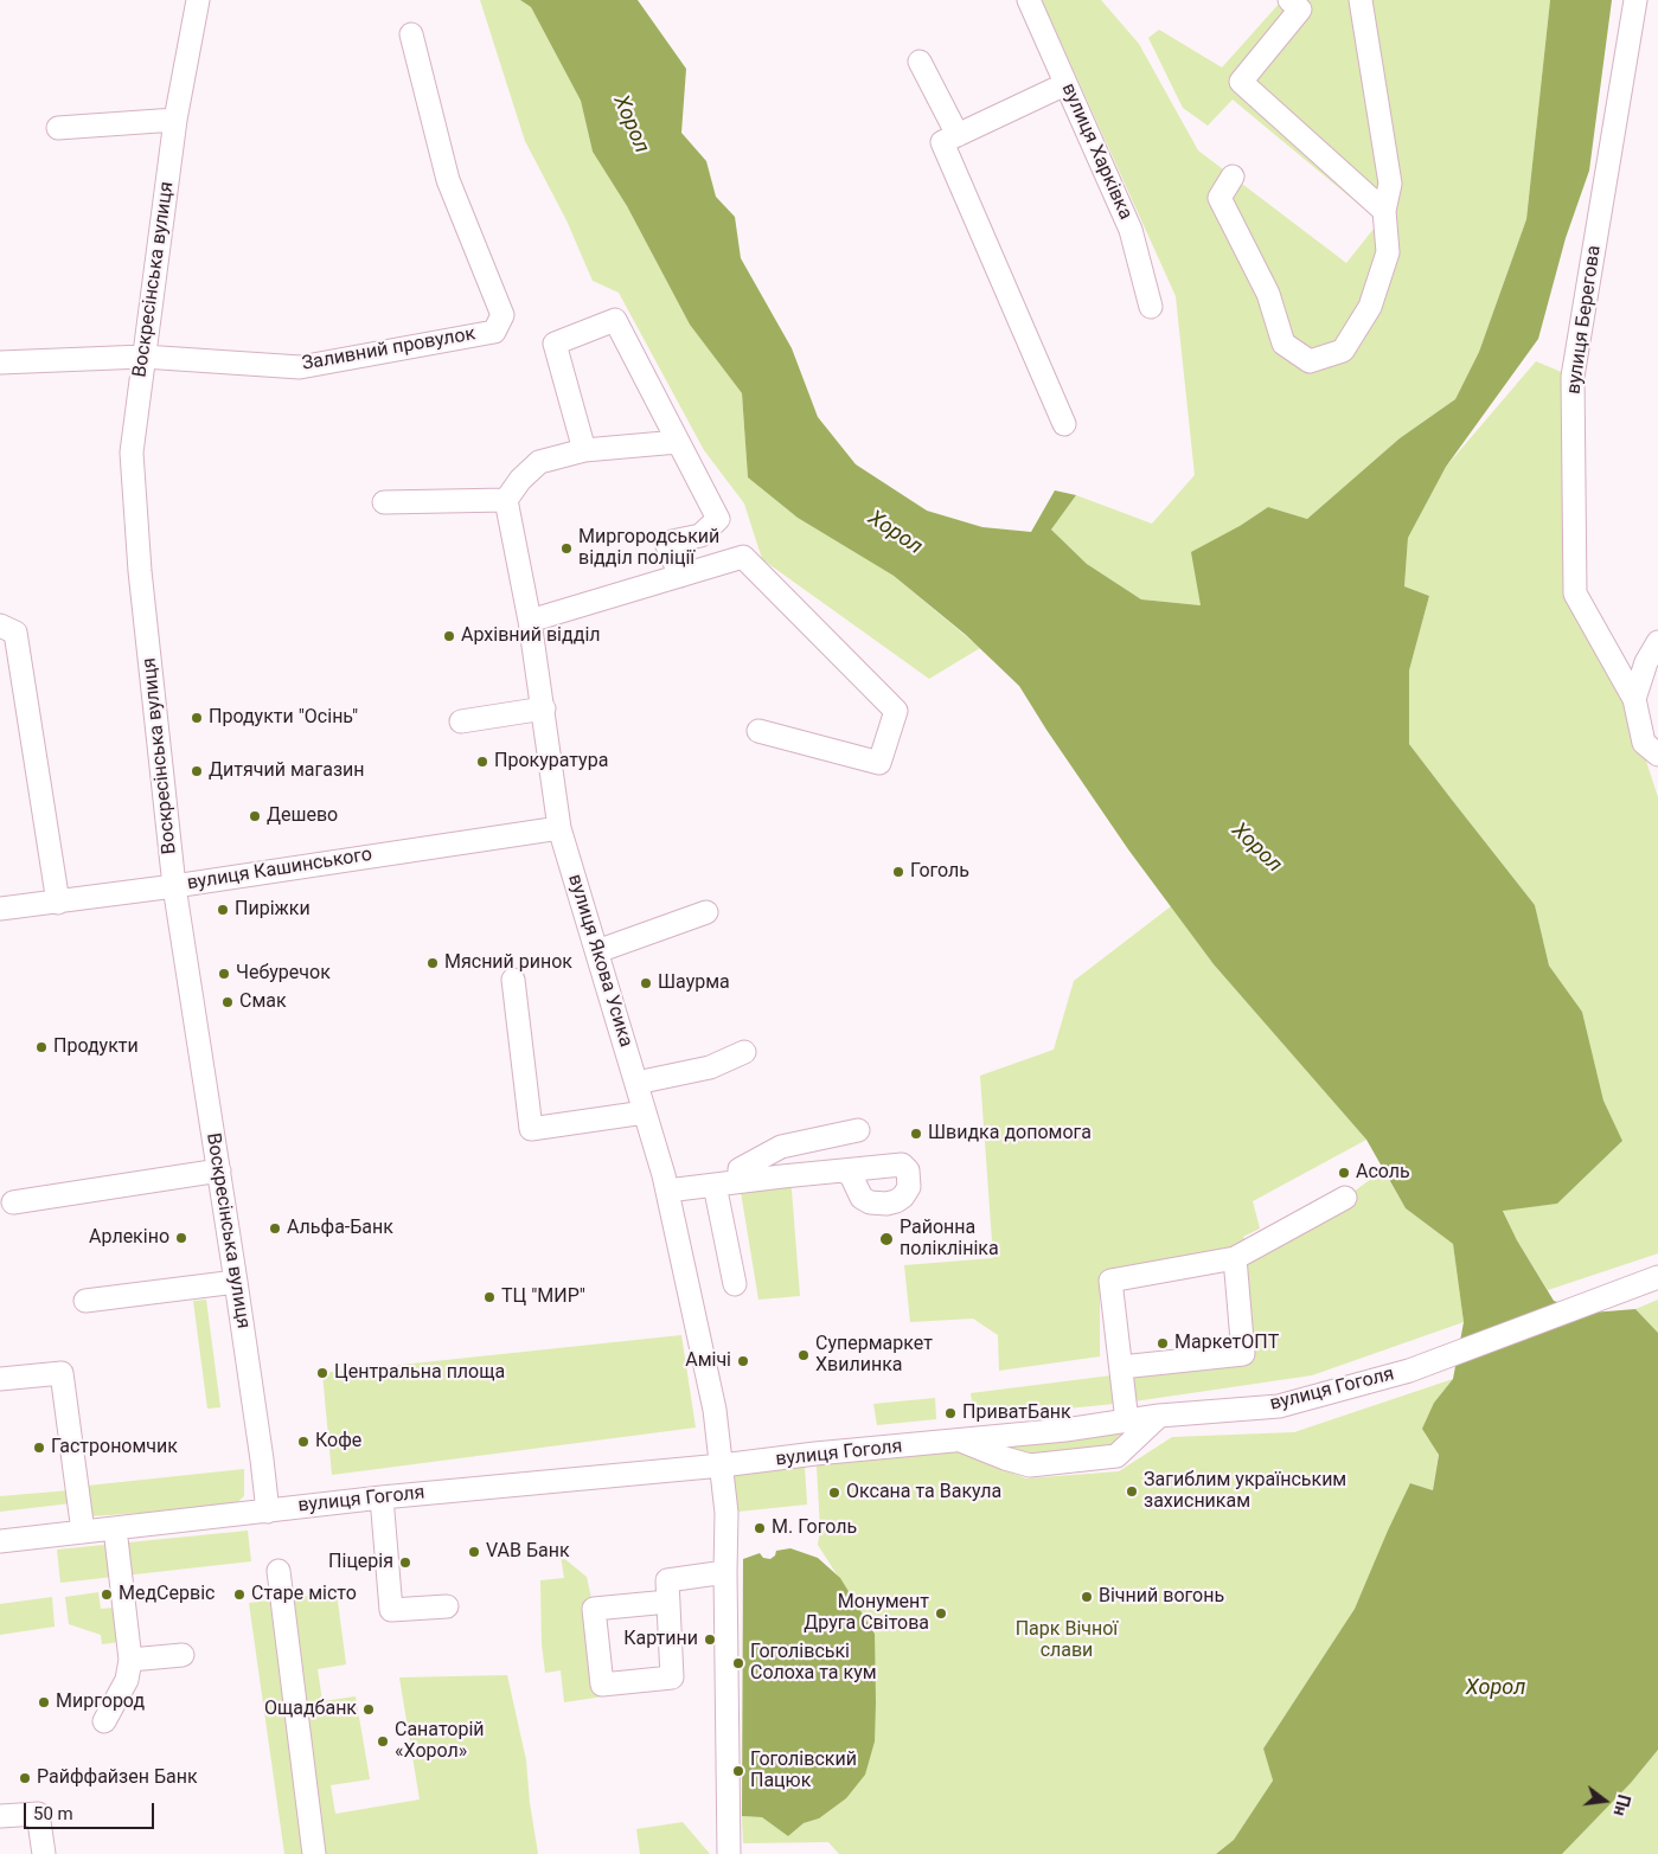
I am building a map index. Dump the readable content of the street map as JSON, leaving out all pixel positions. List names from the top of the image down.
{
  "streets": {
    "street": [
      "вулиця Харківка",
      "Воскресінська вулиця",
      "вулиця Берегова",
      "Заливний провулок",
      "вулиця Кашинського",
      "вулиця Якова Усика",
      "вулиця Гоголя"
    ]
  },
  "crossings": [
    ["Воскресінська вулиця", "Заливний провулок"],
    ["Воскресінська вулиця", "вулиця Кашинського"],
    ["Воскресінська вулиця", "вулиця Гоголя"],
    ["вулиця Кашинського", "вулиця Якова Усика"],
    ["вулиця Якова Усика", "вулиця Гоголя"]
  ],
  "water": ["Хорол"],
  "parks": ["Парк Вічної слави"],
  "places": [
    "Миргородський відділ поліції",
    "Архівний відділ",
    "Продукти \"Осінь\"",
    "Прокуратура",
    "Дитячий магазин",
    "Дешево",
    "Гоголь",
    "Пиріжки",
    "Мясний ринок",
    "Чебуречок",
    "Шаурма",
    "Смак",
    "Продукти",
    "Швидка допомога",
    "Асоль",
    "Альфа-Банк",
    "Арлекіно",
    "Районна поліклініка",
    "ТЦ \"МИР\"",
    "МаркетОПТ",
    "Супермаркет Хвилинка",
    "Амічі",
    "Центральна площа",
    "ПриватБанк",
    "Кофе",
    "Гастрономчик",
    "Загиблим українським захисникам",
    "Оксана та Вакула",
    "М. Гоголь",
    "VAB Банк",
    "Піцерія",
    "МедСервіс",
    "Старе місто",
    "Вічний вогонь",
    "Монумент Друга Світова",
    "Картини",
    "Гоголівські Солоха та кум",
    "Миргород",
    "Ощадбанк",
    "Санаторій «Хорол»",
    "Гоголівский Пацюк",
    "Райффайзен Банк"
  ],
  "scale_bar": "50 m",
  "north": "right"
}
